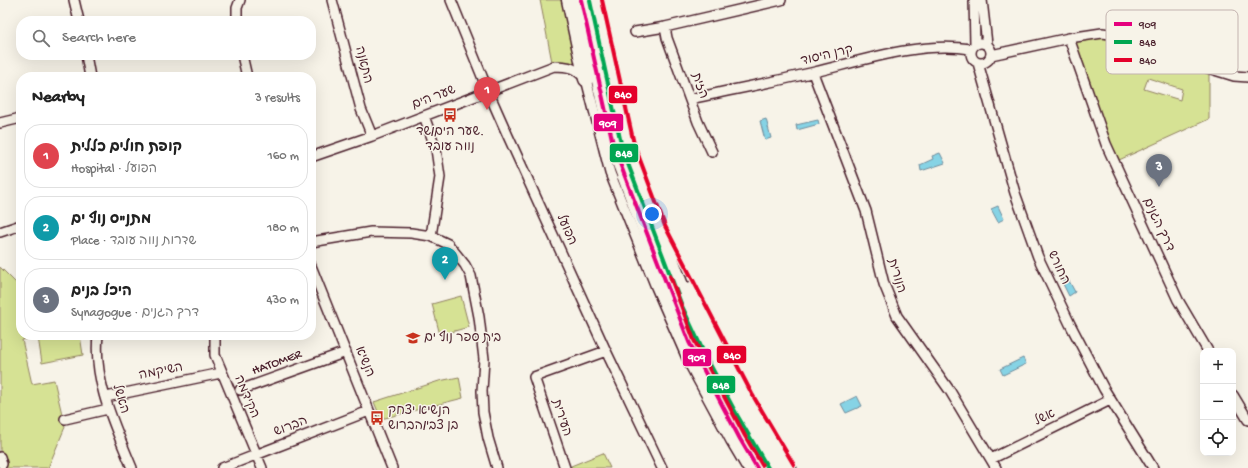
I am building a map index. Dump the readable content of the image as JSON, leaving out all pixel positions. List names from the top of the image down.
{
  "streets": {
    "street": [
      "קרן היסוד",
      "התאנה",
      "הזית",
      "שער הים",
      "דרך הגנים",
      "הפועל",
      "החורש",
      "הנורית",
      "הנשיא",
      "HATOMER",
      "השיקמה",
      "הקידמה",
      "האשל",
      "העירית",
      "אשל",
      "הברוש"
    ]
  },
  "crossings": [
    ["קרן היסוד", "הזית"],
    ["קרן היסוד", "החורש"],
    ["קרן היסוד", "הנורית"],
    ["התאנה", "שער הים"],
    ["שער הים", "הפועל"],
    ["הפועל", "העירית"],
    ["החורש", "אשל"],
    ["הנורית", "אשל"],
    ["הנשיא", "HATOMER"],
    ["הנשיא", "הברוש"],
    ["השיקמה", "הקידמה"],
    ["השיקמה", "האשל"],
    ["הקידמה", "הברוש"]
  ],
  "places": {
    "bus stop": ["שער הים/שד. נווה עובד", "הנשיא יצחק בן צבי/הברוש"],
    "school or university": ["בית ספר נוף ים"]
  },
  "lines": ["transit line 909", "transit line 840", "transit line 848"],
  "legend": ["909", "848", "840"],
  "page": {
    "search": "Search here",
    "heading": ["Nearby", "3 results"],
    "pins": ["1", "3", "2"],
    "list": [
      {
        "mark": "1",
        "name": "קופת חולים כללית",
        "note": "Hospital · הפועל",
        "value": "160 m"
      },
      {
        "mark": "2",
        "name": "מתנ\"ס נוף ים",
        "note": "Place · שדרות נווה עובד",
        "value": "180 m"
      },
      {
        "mark": "3",
        "name": "היכל בנים",
        "note": "Synagogue · דרך הגנים",
        "value": "430 m"
      }
    ],
    "map_buttons": ["+", "−"]
  }
}
